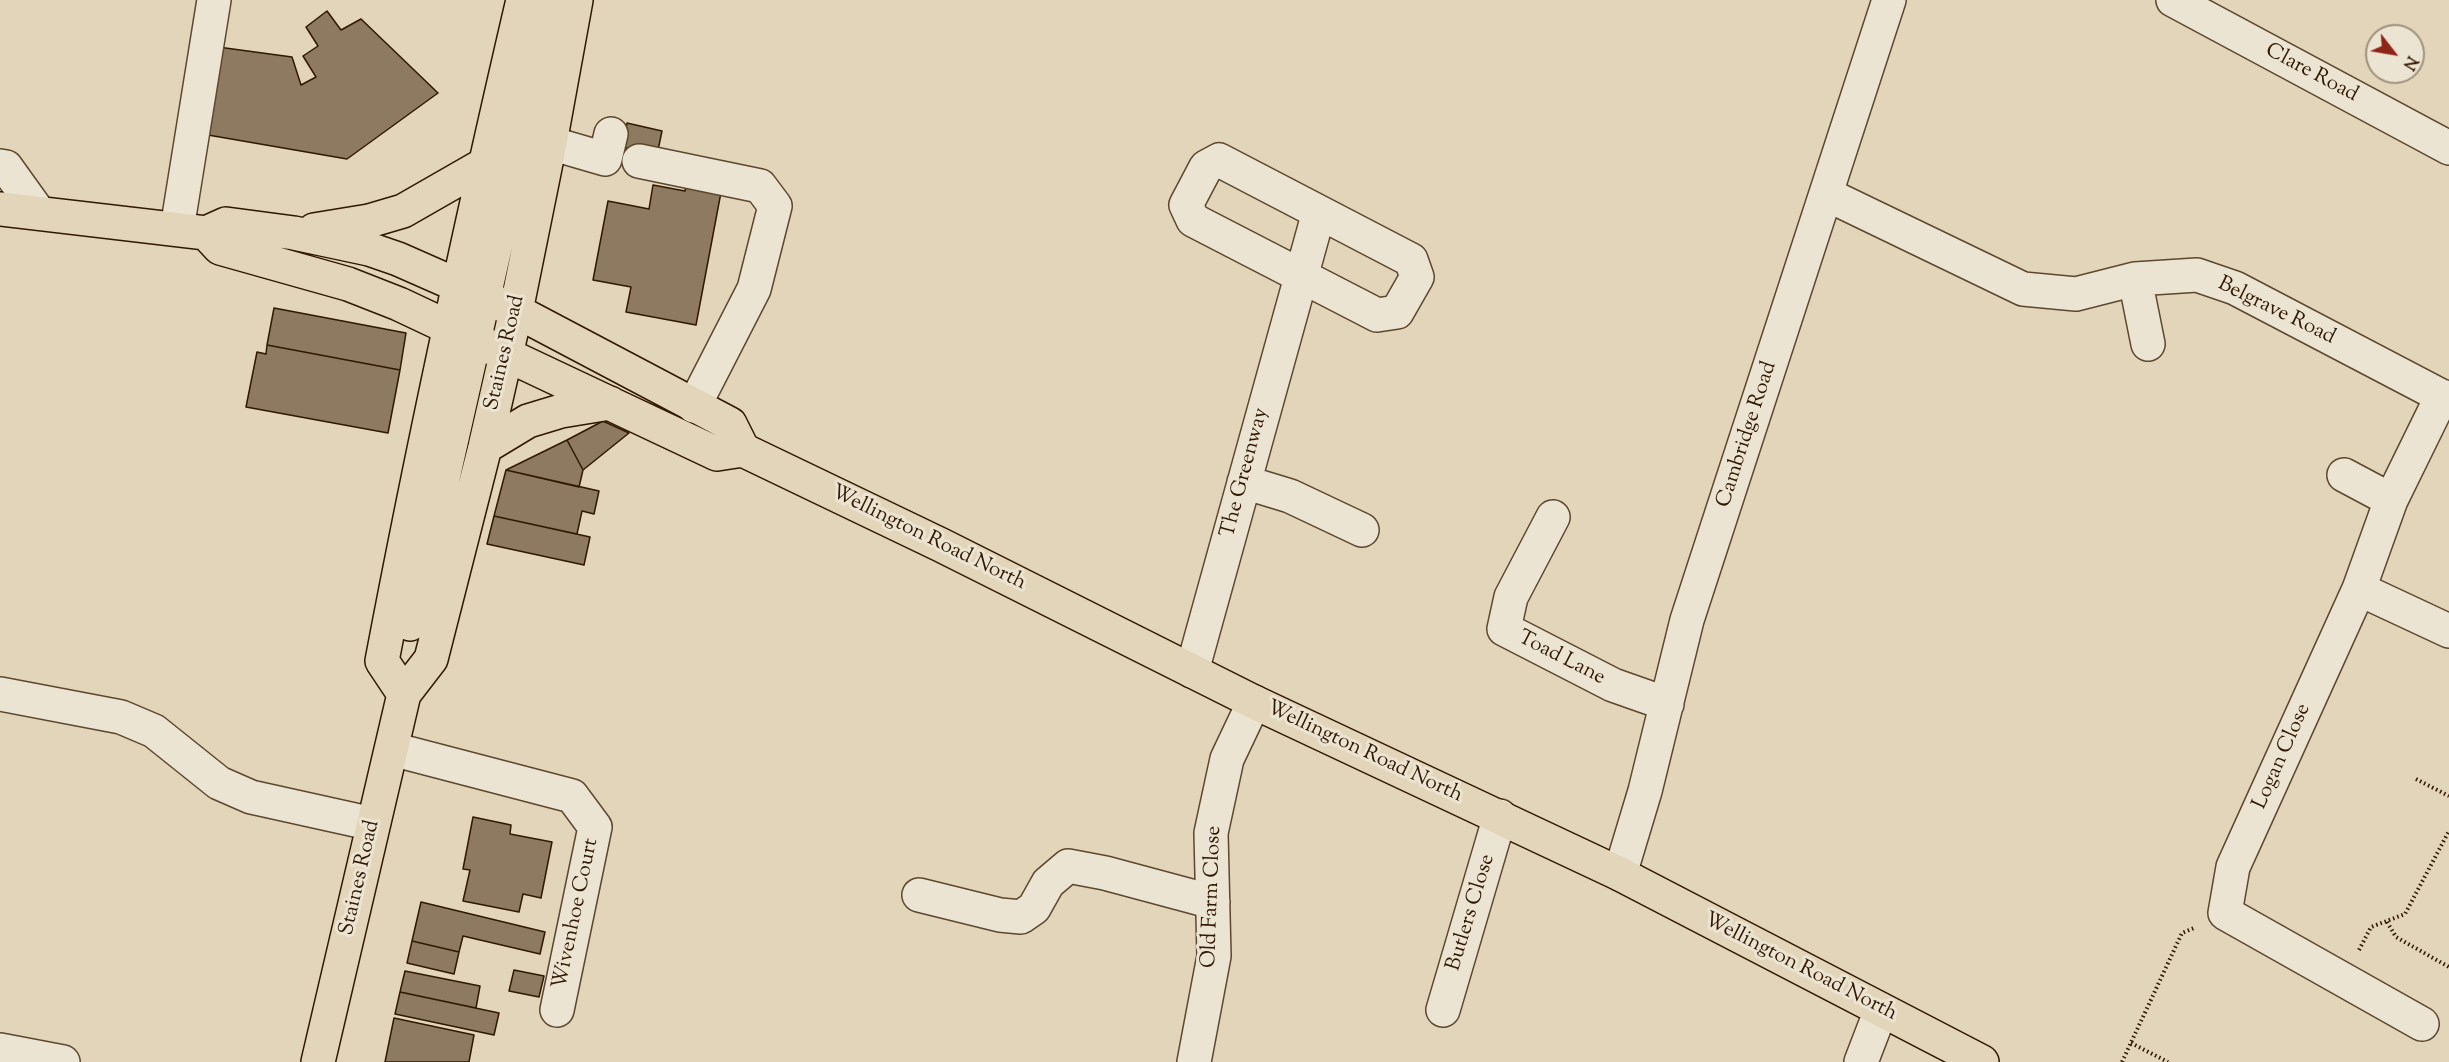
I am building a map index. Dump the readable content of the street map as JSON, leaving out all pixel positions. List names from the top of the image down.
{
  "streets": {
    "main road": ["Staines Road", "Wellington Road North"],
    "street": [
      "Clare Road",
      "Belgrave Road",
      "Cambridge Road",
      "The Greenway",
      "Toad Lane",
      "Logan Close",
      "Old Farm Close",
      "Butlers Close",
      "Wivenhoe Court"
    ]
  },
  "crossings": [
    ["Belgrave Road", "Cambridge Road"],
    ["Belgrave Road", "Logan Close"],
    ["Staines Road", "Wivenhoe Court"],
    ["Cambridge Road", "Wellington Road North"],
    ["Cambridge Road", "Toad Lane"],
    ["The Greenway", "Wellington Road North"],
    ["Wellington Road North", "Old Farm Close"],
    ["Wellington Road North", "Butlers Close"]
  ],
  "north": "bottom right"
}
